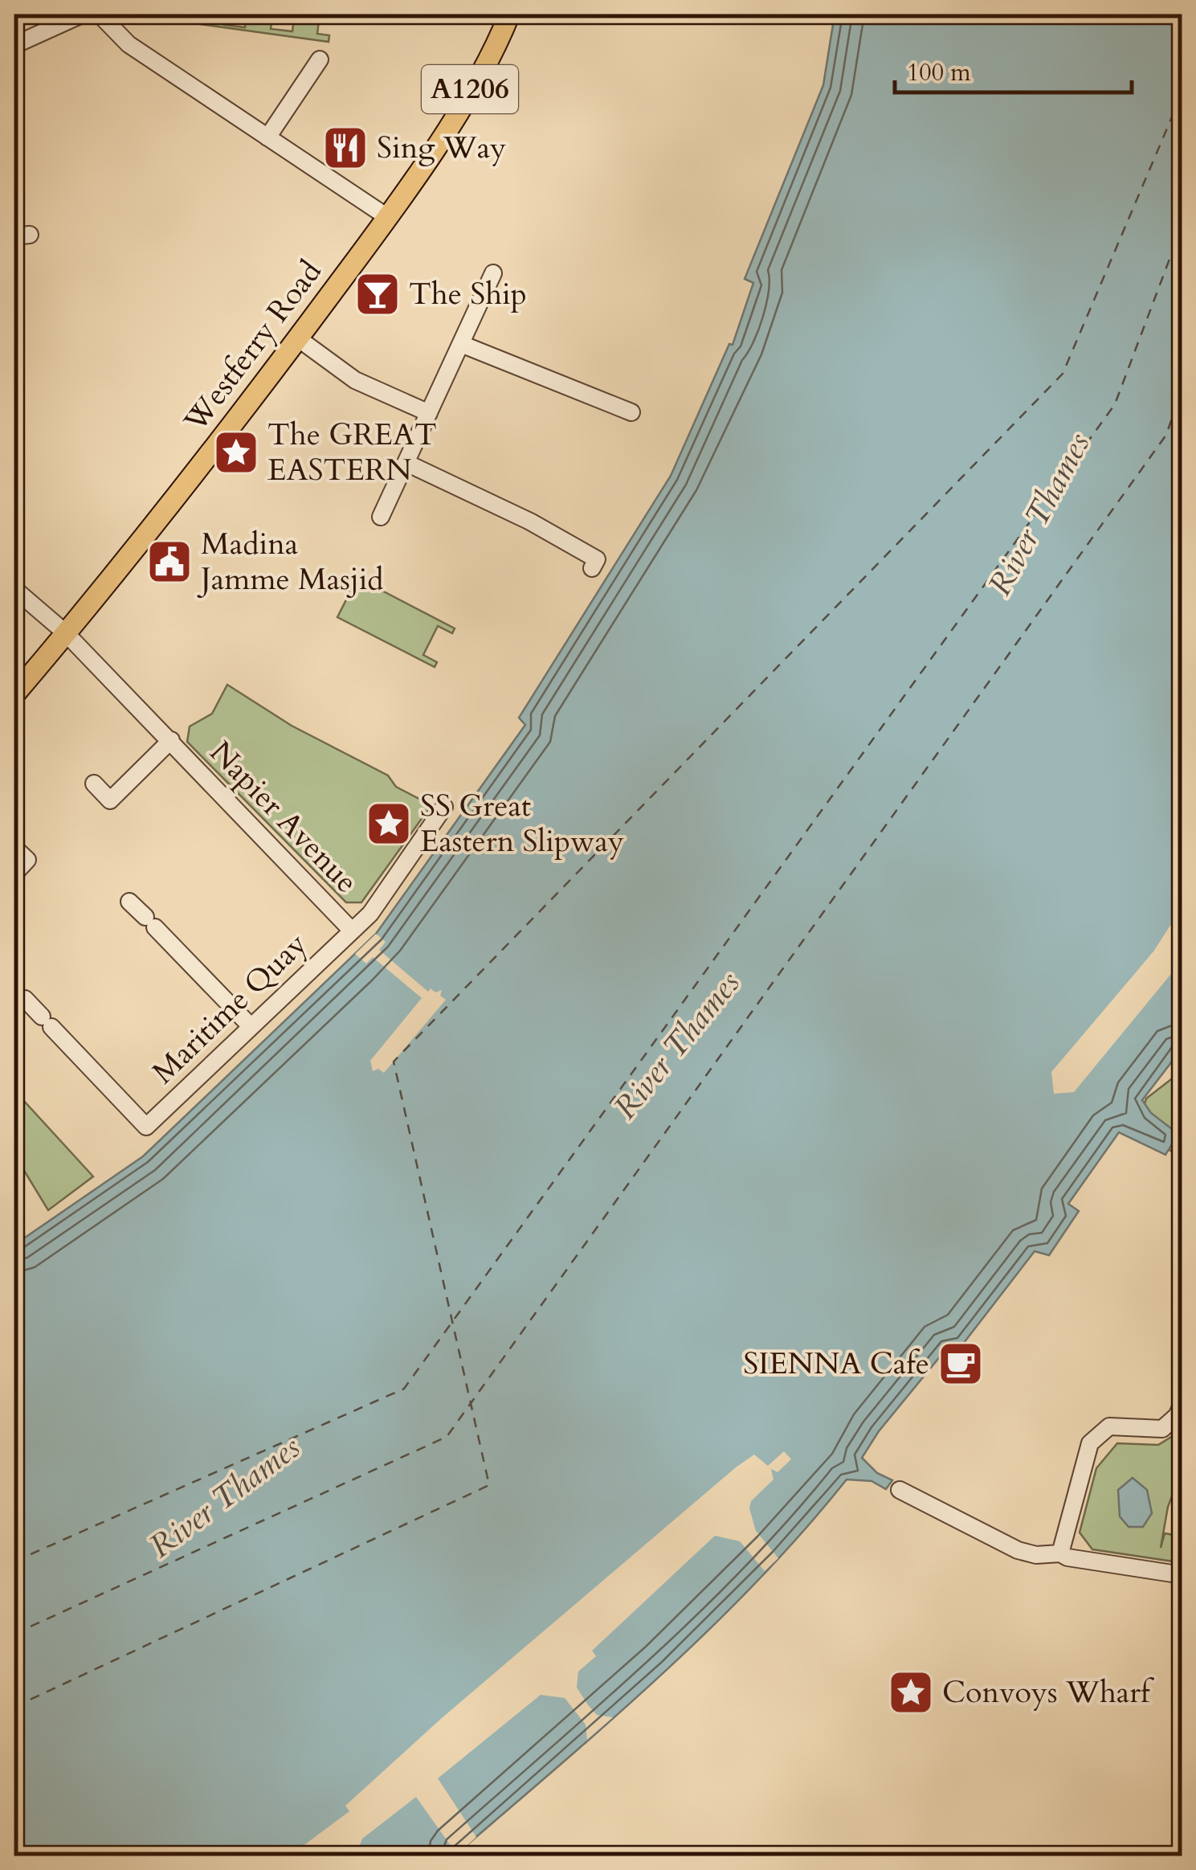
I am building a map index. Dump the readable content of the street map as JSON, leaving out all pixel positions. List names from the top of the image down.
{
  "streets": {
    "main road": ["A1206", "Westferry Road"],
    "street": ["Napier Avenue", "Maritime Quay"]
  },
  "crossings": [
    ["Westferry Road", "Napier Avenue"],
    ["Napier Avenue", "Maritime Quay"]
  ],
  "water": ["River Thames"],
  "places": {
    "restaurant": ["Sing Way"],
    "bar": ["The Ship"],
    "place": ["The GREAT EASTERN", "SS Great Eastern Slipway", "Convoys Wharf"],
    "public building": ["Madina Jamme Masjid"],
    "cafe": ["SIENNA Cafe"]
  },
  "scale_bar": "100 m"
}
